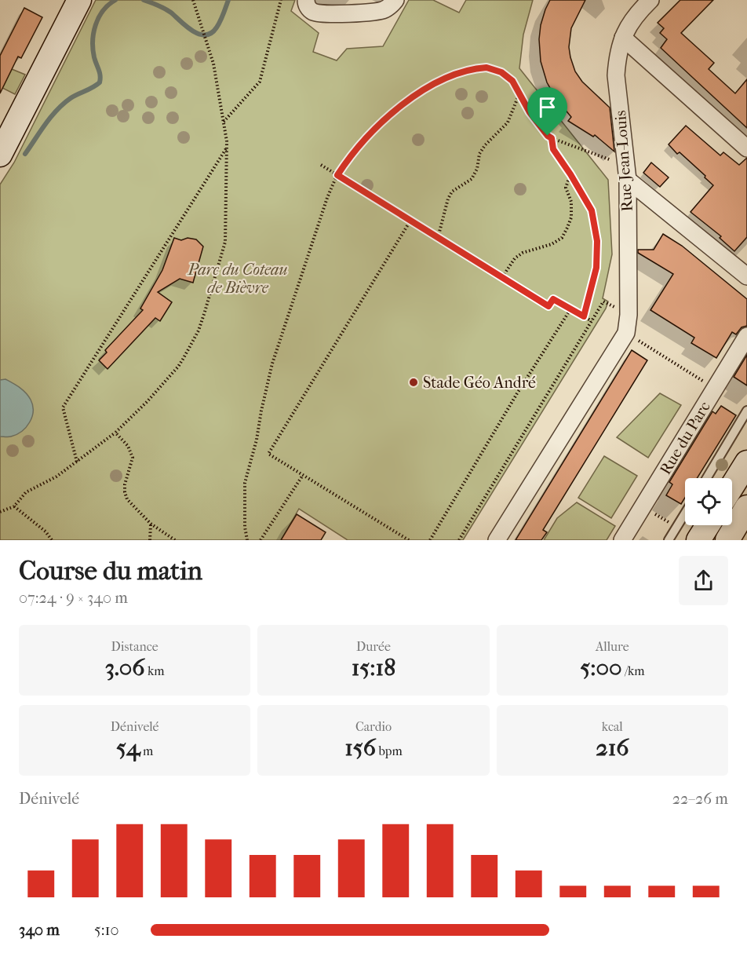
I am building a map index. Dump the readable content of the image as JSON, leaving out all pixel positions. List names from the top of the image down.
{
  "streets": {
    "street": ["Rue Jean-Louis", "Rue du Parc"]
  },
  "parks": ["Parc du Coteau de Bièvre"],
  "places": ["Stade Géo André"],
  "page": {
    "heading": ["Course du matin", "07:24 · 9 × 340 m"],
    "stats": [
      ["Distance", "3.06 km"],
      ["Durée", "15:18"],
      ["Allure", "5:00 /km"],
      ["Dénivelé", "54 m"],
      ["Cardio", "156 bpm"],
      ["kcal", "216"]
    ],
    "chart": ["Dénivelé", "22–26 m"],
    "list": [
      {
        "name": "340 m",
        "note": "5:10"
      }
    ]
  }
}
